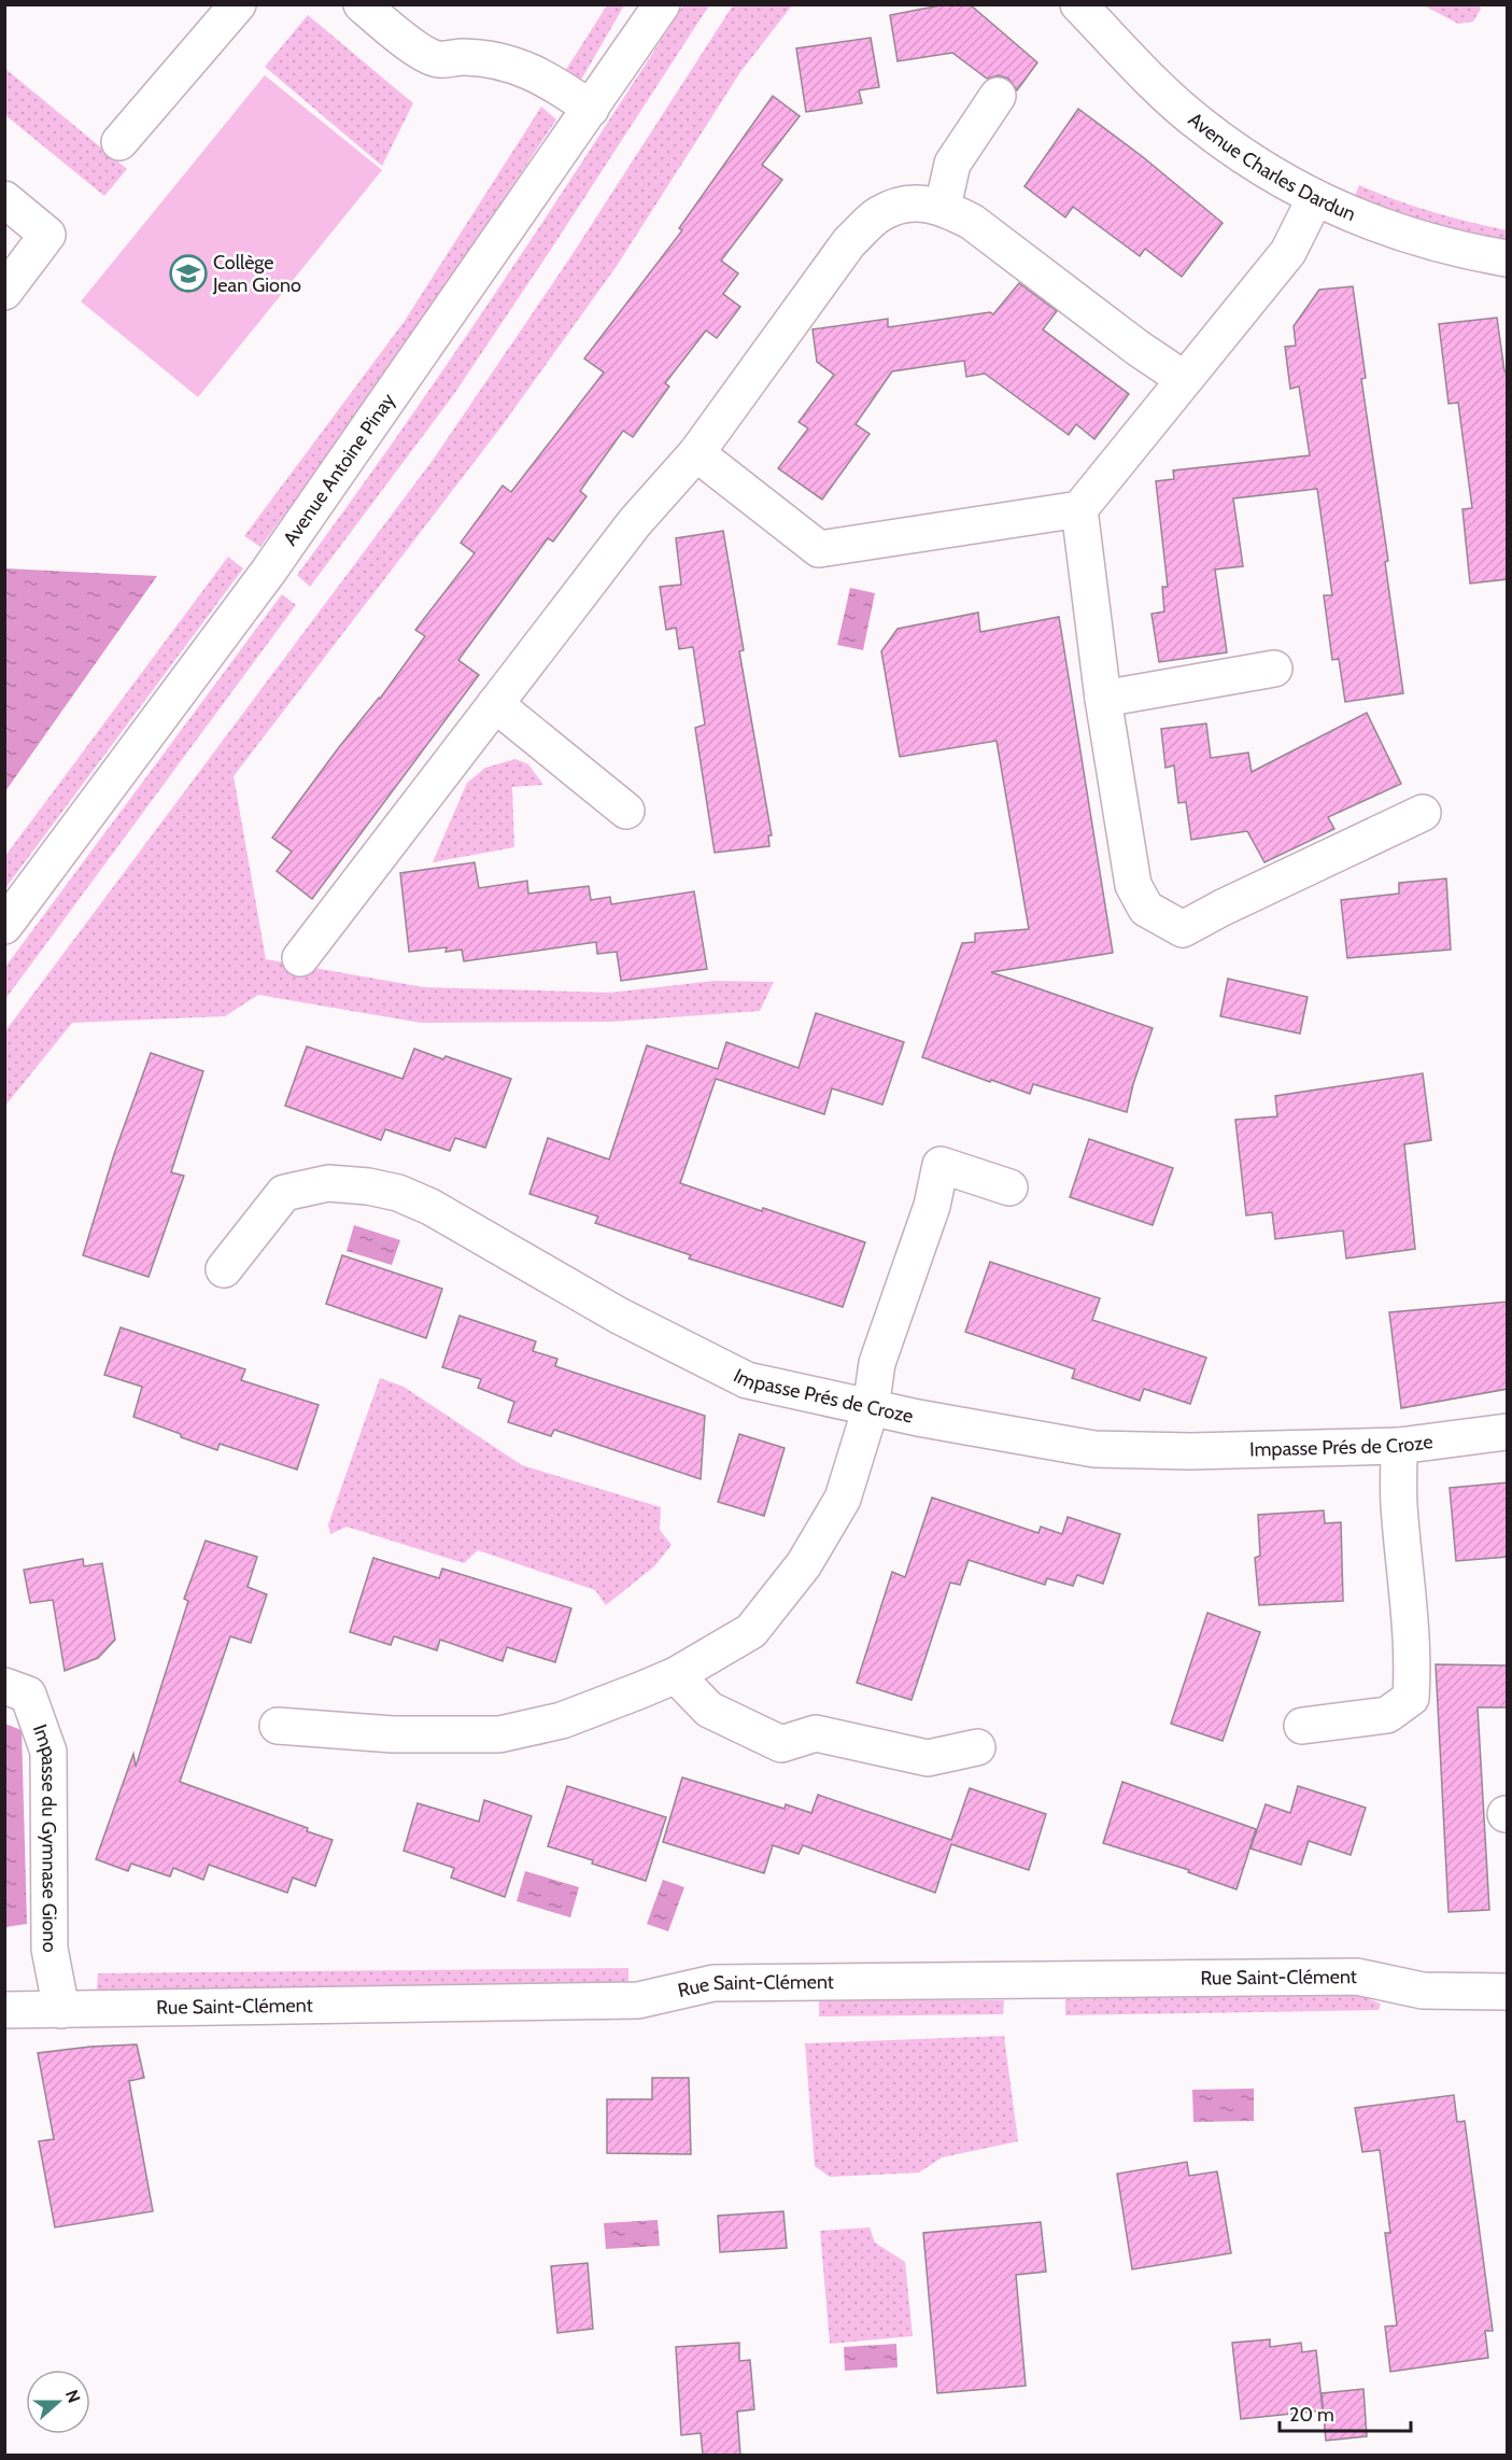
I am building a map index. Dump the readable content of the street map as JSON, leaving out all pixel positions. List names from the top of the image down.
{
  "streets": {
    "street": [
      "Avenue Charles Dardun",
      "Avenue Antoine Pinay",
      "Impasse Prés de Croze",
      "Impasse du Gymnase Giono",
      "Rue Saint-Clément"
    ]
  },
  "crossings": [
    ["Impasse du Gymnase Giono", "Rue Saint-Clément"]
  ],
  "places": {
    "school or university": ["Collège Jean Giono"]
  },
  "scale_bar": "20 m",
  "north": "right"
}
